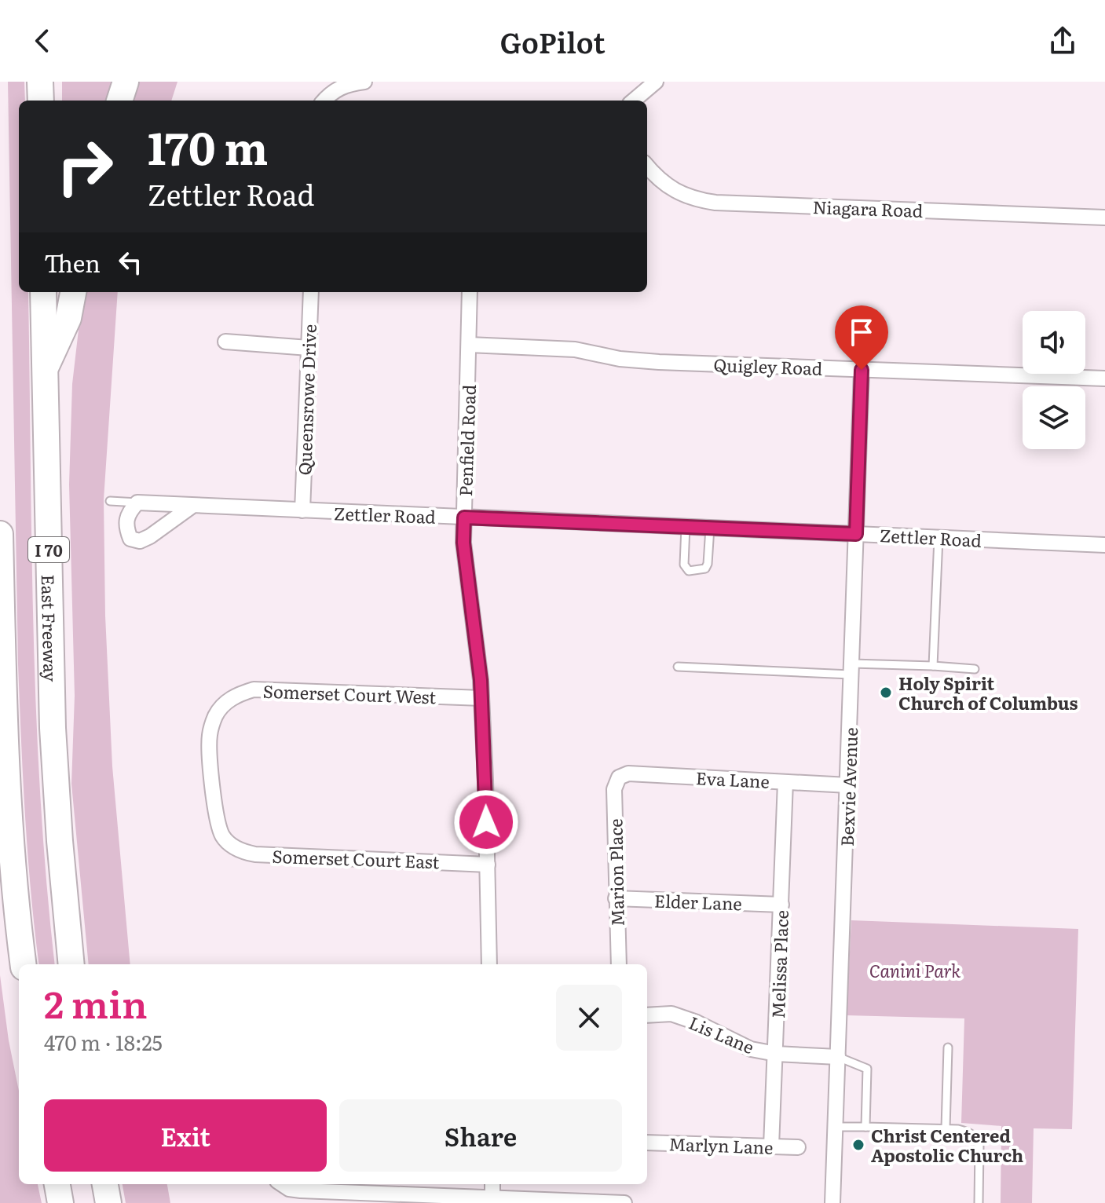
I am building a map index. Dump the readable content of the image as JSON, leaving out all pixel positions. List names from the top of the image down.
{
  "streets": {
    "highway": ["I 70", "East Freeway"],
    "street": [
      "Niagara Road",
      "Quigley Road",
      "Queensrowe Drive",
      "Penfield Road",
      "Zettler Road",
      "Somerset Court West",
      "Eva Lane",
      "Bexvie Avenue",
      "Somerset Court East",
      "Marion Place",
      "Elder Lane",
      "Melissa Place",
      "Lis Lane",
      "Marlyn Lane"
    ]
  },
  "crossings": [
    ["Quigley Road", "Penfield Road"],
    ["Quigley Road", "Bexvie Avenue"],
    ["Queensrowe Drive", "Zettler Road"],
    ["Penfield Road", "Zettler Road"],
    ["Penfield Road", "Somerset Court West"],
    ["Penfield Road", "Somerset Court East"],
    ["Zettler Road", "Bexvie Avenue"],
    ["Somerset Court West", "Somerset Court East"],
    ["Eva Lane", "Bexvie Avenue"],
    ["Eva Lane", "Marion Place"],
    ["Eva Lane", "Melissa Place"],
    ["Bexvie Avenue", "Lis Lane"],
    ["Marion Place", "Elder Lane"],
    ["Elder Lane", "Melissa Place"],
    ["Melissa Place", "Lis Lane"],
    ["Melissa Place", "Marlyn Lane"]
  ],
  "parks": ["Canini Park"],
  "places": ["Holy Spirit Church of Columbus", "Christ Centered Apostolic Church"],
  "page": {
    "header": "GoPilot",
    "turn": ["170 m", "Zettler Road"],
    "then": "Then",
    "heading": ["2 min", "470 m · 18:25"],
    "buttons": ["Exit", "Share"]
  }
}
